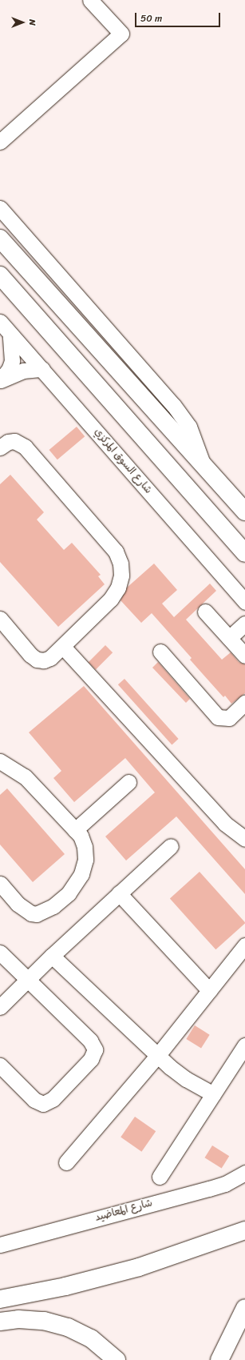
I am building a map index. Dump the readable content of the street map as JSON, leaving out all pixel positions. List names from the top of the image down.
{
  "streets": {
    "street": ["شارع السوق المركزي", "شارع المعاضيد"]
  },
  "scale_bar": "50 m",
  "north": "right"
}
